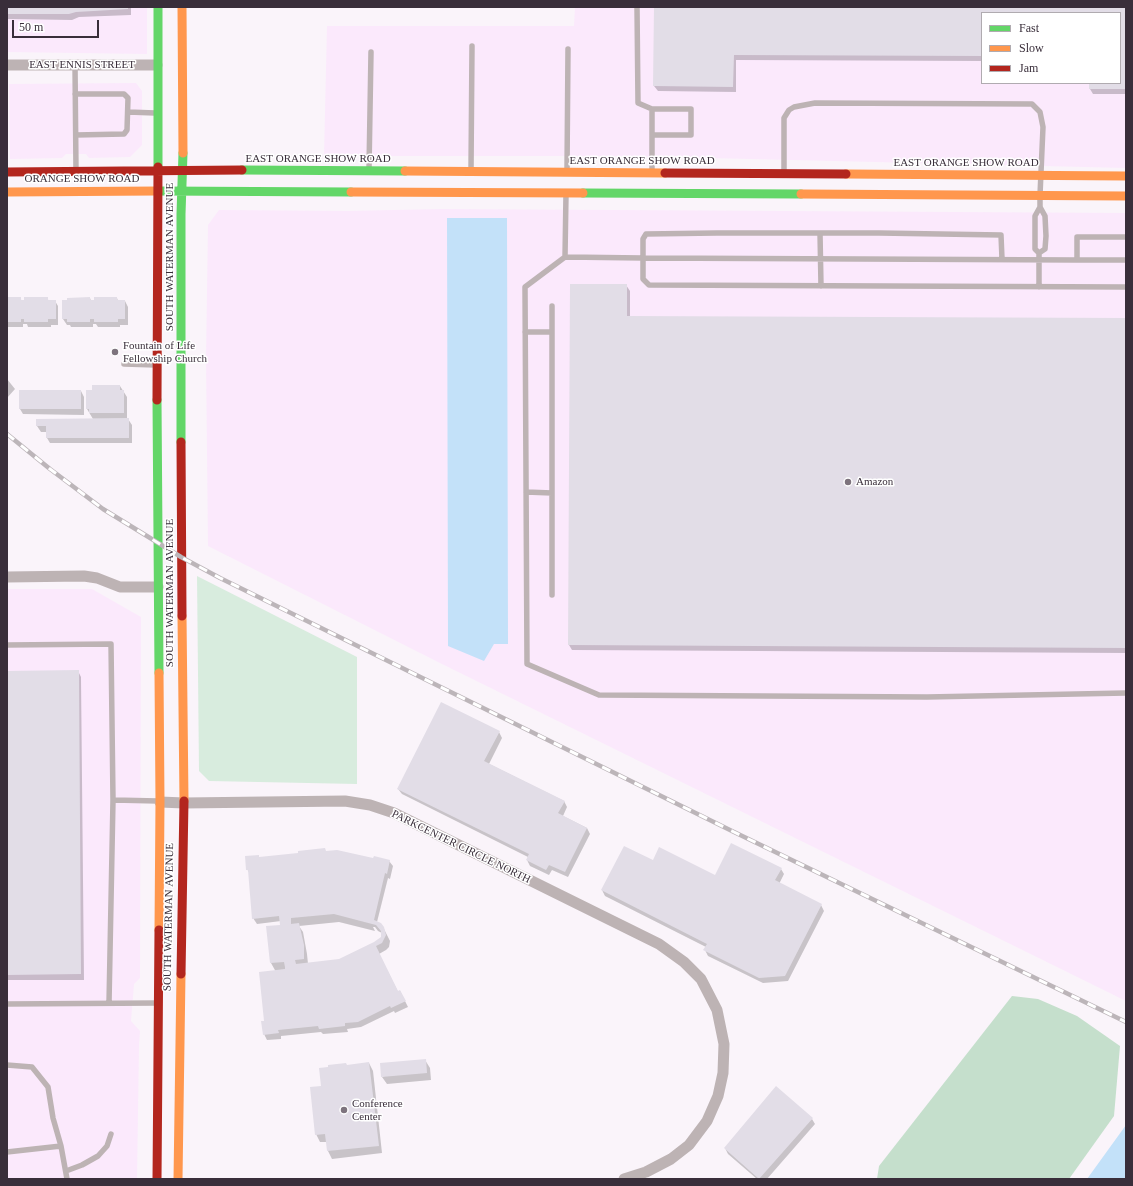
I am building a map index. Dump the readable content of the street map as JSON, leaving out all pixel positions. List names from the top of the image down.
{
  "streets": {
    "main road": ["EAST ORANGE SHOW ROAD", "ORANGE SHOW ROAD", "SOUTH WATERMAN AVENUE"],
    "street": ["EAST ENNIS STREET", "PARKCENTER CIRCLE NORTH"]
  },
  "crossings": [
    ["EAST ENNIS STREET", "SOUTH WATERMAN AVENUE"],
    ["EAST ORANGE SHOW ROAD", "ORANGE SHOW ROAD"],
    ["EAST ORANGE SHOW ROAD", "SOUTH WATERMAN AVENUE"],
    ["ORANGE SHOW ROAD", "SOUTH WATERMAN AVENUE"],
    ["SOUTH WATERMAN AVENUE", "PARKCENTER CIRCLE NORTH"]
  ],
  "places": ["Fountain of Life Fellowship Church", "Amazon", "Conference Center"],
  "legend": ["Fast", "Slow", "Jam"],
  "scale_bar": "50 m"
}
